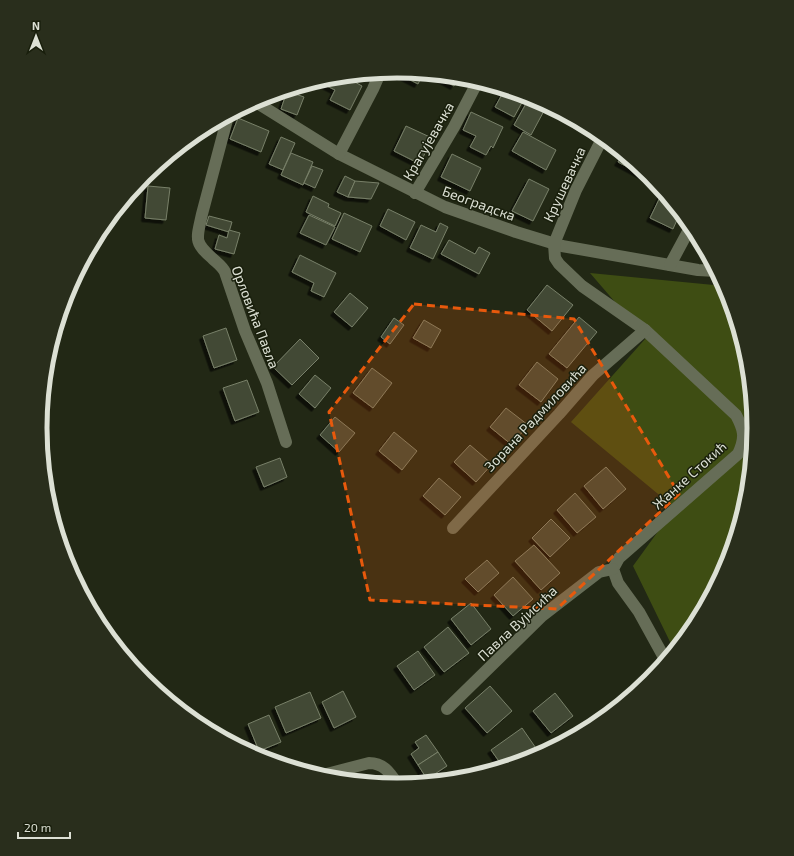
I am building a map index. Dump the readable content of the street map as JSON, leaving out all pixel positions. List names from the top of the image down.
{
  "streets": {
    "street": [
      "Крагујевачка",
      "Крушевачка",
      "Београдска",
      "Орловића Павла",
      "Зорана Радмиловића",
      "Жанке Стокић",
      "Павла Вујисића"
    ]
  },
  "crossings": [
    ["Крагујевачка", "Београдска"],
    ["Крушевачка", "Београдска"],
    ["Крушевачка", "Жанке Стокић"],
    ["Београдска", "Жанке Стокић"],
    ["Зорана Радмиловића", "Жанке Стокић"],
    ["Жанке Стокић", "Павла Вујисића"]
  ],
  "scale_bar": "20 m",
  "north": "top"
}
